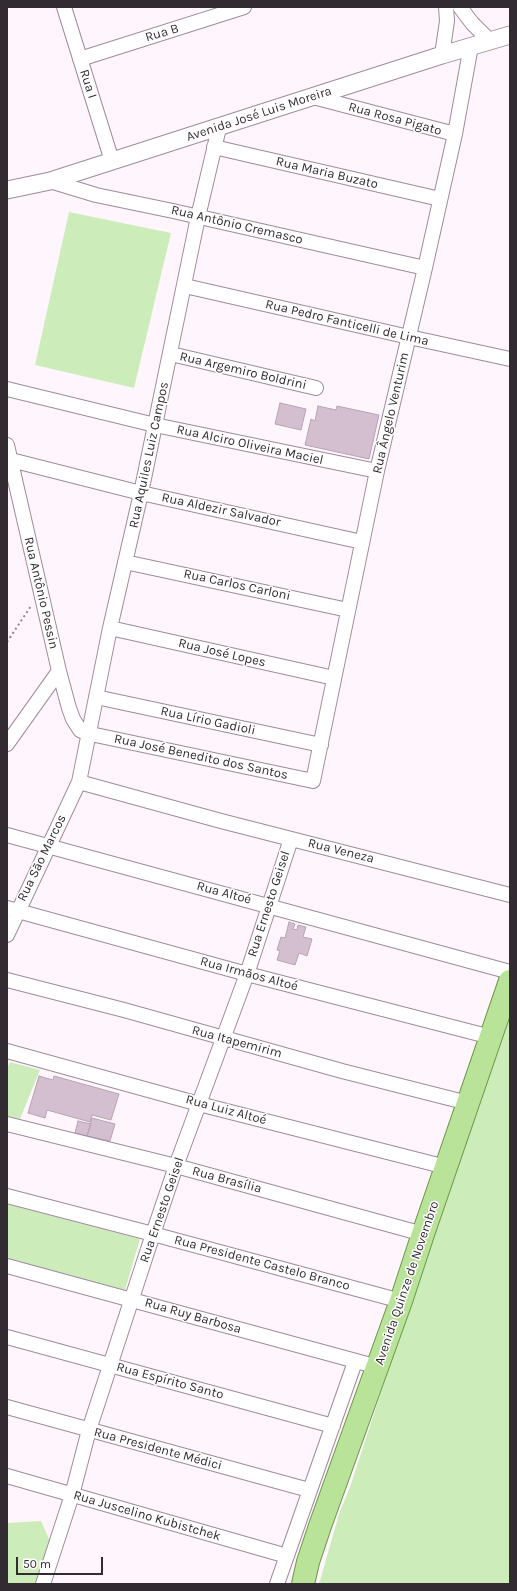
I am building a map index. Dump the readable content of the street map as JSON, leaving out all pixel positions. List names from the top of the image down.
{
  "streets": {
    "main road": ["Avenida Quinze de Novembro"],
    "street": [
      "Rua B",
      "Rua I",
      "Avenida José Luis Moreira",
      "Rua Rosa Pigato",
      "Rua Maria Buzato",
      "Rua Antônio Cremasco",
      "Rua Pedro Fanticelli de Lima",
      "Rua Argemiro Boldrini",
      "Rua Ângelo Venturim",
      "Rua Alciro Oliveira Maciel",
      "Rua Aquiles Luiz Campos",
      "Rua Aldezir Salvador",
      "Rua Carlos Carloni",
      "Rua Antônio Pessin",
      "Rua José Lopes",
      "Rua Lírio Gadioli",
      "Rua José Benedito dos Santos",
      "Rua Veneza",
      "Rua São Marcos",
      "Rua Altoé",
      "Rua Ernesto Geisel",
      "Rua Irmãos Altoé",
      "Rua Itapemirim",
      "Rua Luiz Altoé",
      "Rua Brasília",
      "Rua Presidente Castelo Branco",
      "Rua Ruy Barbosa",
      "Rua Espírito Santo",
      "Rua Presidente Médici",
      "Rua Juscelino Kubistchek"
    ]
  },
  "crossings": [
    ["Rua B", "Rua I"],
    ["Rua I", "Avenida José Luis Moreira"],
    ["Avenida José Luis Moreira", "Rua Rosa Pigato"],
    ["Avenida José Luis Moreira", "Rua Antônio Cremasco"],
    ["Avenida José Luis Moreira", "Rua Ângelo Venturim"],
    ["Avenida José Luis Moreira", "Rua Aquiles Luiz Campos"],
    ["Rua Rosa Pigato", "Rua Ângelo Venturim"],
    ["Rua Maria Buzato", "Rua Ângelo Venturim"],
    ["Rua Maria Buzato", "Rua Aquiles Luiz Campos"],
    ["Rua Antônio Cremasco", "Rua Ângelo Venturim"],
    ["Rua Antônio Cremasco", "Rua Aquiles Luiz Campos"],
    ["Rua Pedro Fanticelli de Lima", "Rua Ângelo Venturim"],
    ["Rua Pedro Fanticelli de Lima", "Rua Aquiles Luiz Campos"],
    ["Rua Argemiro Boldrini", "Rua Aquiles Luiz Campos"],
    ["Rua Ângelo Venturim", "Rua Alciro Oliveira Maciel"],
    ["Rua Ângelo Venturim", "Rua Aldezir Salvador"],
    ["Rua Ângelo Venturim", "Rua Carlos Carloni"],
    ["Rua Ângelo Venturim", "Rua José Lopes"],
    ["Rua Ângelo Venturim", "Rua Lírio Gadioli"],
    ["Rua Ângelo Venturim", "Rua José Benedito dos Santos"],
    ["Rua Alciro Oliveira Maciel", "Rua Aquiles Luiz Campos"],
    ["Rua Aquiles Luiz Campos", "Rua Aldezir Salvador"],
    ["Rua Aquiles Luiz Campos", "Rua Carlos Carloni"],
    ["Rua Aquiles Luiz Campos", "Rua Antônio Pessin"],
    ["Rua Aquiles Luiz Campos", "Rua José Lopes"],
    ["Rua Aquiles Luiz Campos", "Rua Lírio Gadioli"],
    ["Rua Aquiles Luiz Campos", "Rua José Benedito dos Santos"],
    ["Rua Aquiles Luiz Campos", "Rua Veneza"],
    ["Rua Aquiles Luiz Campos", "Rua São Marcos"],
    ["Rua Aldezir Salvador", "Rua Antônio Pessin"],
    ["Rua Antônio Pessin", "Rua José Benedito dos Santos"],
    ["Rua Veneza", "Rua São Marcos"],
    ["Rua Veneza", "Rua Ernesto Geisel"],
    ["Rua São Marcos", "Rua Altoé"],
    ["Rua São Marcos", "Rua Irmãos Altoé"],
    ["Rua Altoé", "Rua Ernesto Geisel"],
    ["Rua Ernesto Geisel", "Rua Irmãos Altoé"],
    ["Rua Ernesto Geisel", "Rua Itapemirim"],
    ["Rua Ernesto Geisel", "Rua Luiz Altoé"],
    ["Rua Ernesto Geisel", "Rua Brasília"],
    ["Rua Ernesto Geisel", "Rua Presidente Castelo Branco"],
    ["Rua Ernesto Geisel", "Rua Ruy Barbosa"],
    ["Rua Ernesto Geisel", "Rua Espírito Santo"],
    ["Rua Ernesto Geisel", "Rua Presidente Médici"],
    ["Rua Ernesto Geisel", "Rua Juscelino Kubistchek"],
    ["Rua Irmãos Altoé", "Avenida Quinze de Novembro"],
    ["Rua Itapemirim", "Avenida Quinze de Novembro"],
    ["Rua Luiz Altoé", "Avenida Quinze de Novembro"],
    ["Rua Brasília", "Avenida Quinze de Novembro"],
    ["Rua Presidente Castelo Branco", "Avenida Quinze de Novembro"],
    ["Avenida Quinze de Novembro", "Rua Ruy Barbosa"],
    ["Avenida Quinze de Novembro", "Rua Espírito Santo"],
    ["Avenida Quinze de Novembro", "Rua Presidente Médici"],
    ["Avenida Quinze de Novembro", "Rua Juscelino Kubistchek"]
  ],
  "scale_bar": "50 m"
}
